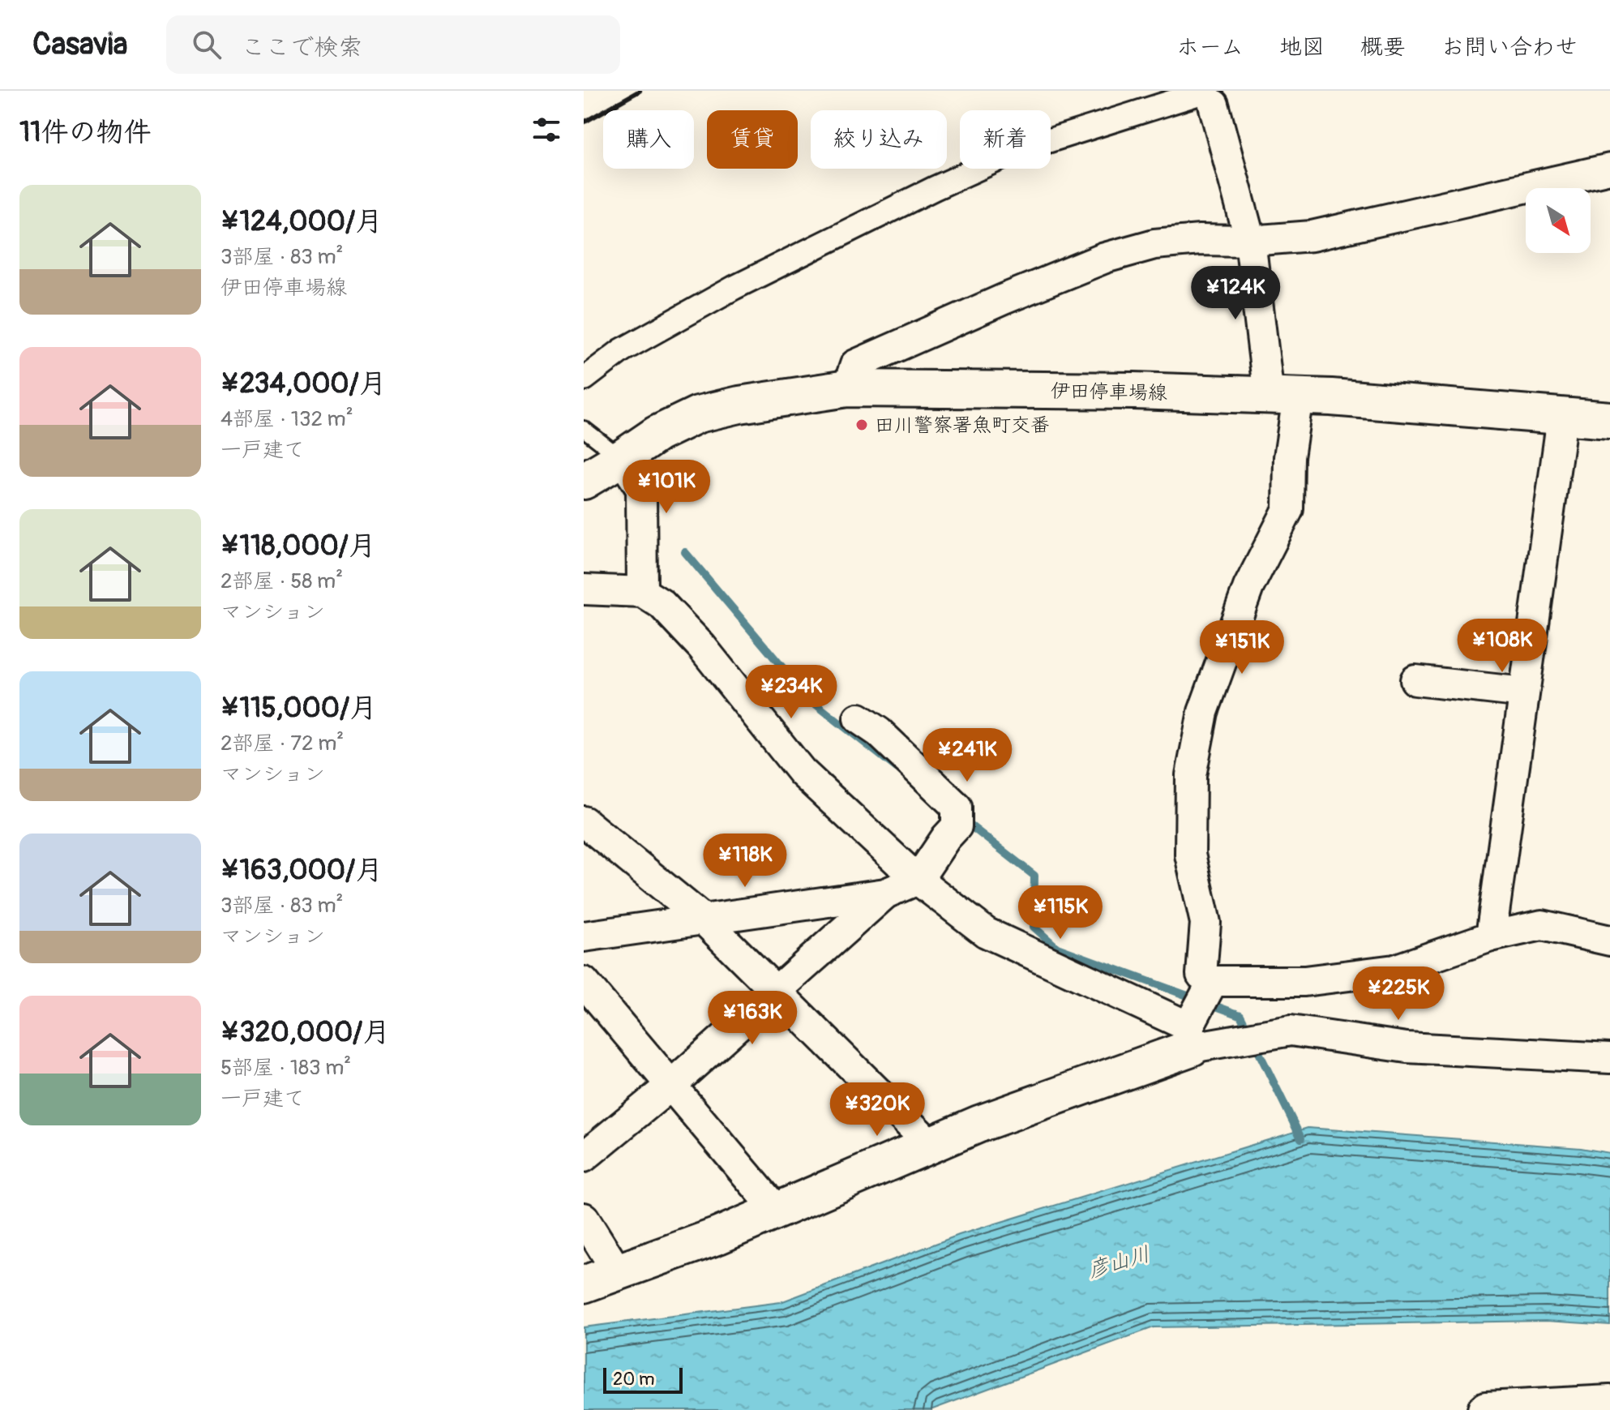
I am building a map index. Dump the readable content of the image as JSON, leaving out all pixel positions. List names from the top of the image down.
{
  "streets": {
    "main road": ["伊田停車場線"]
  },
  "water": ["彦山川"],
  "places": ["田川警察署魚町交番"],
  "scale_bar": "20 m",
  "north": "bottom right",
  "page": {
    "header": "Casavia",
    "search": "ここで検索",
    "nav": [
      "ホーム",
      "地図",
      "概要",
      "お問い合わせ"
    ],
    "heading": "11件の物件",
    "chip": [
      "購入",
      "賃貸",
      "絞り込み",
      "新着"
    ],
    "list": [
      {
        "name": "¥124,000/月",
        "note": "3部屋 · 83 m² · 伊田停車場線"
      },
      {
        "name": "¥234,000/月",
        "note": "4部屋 · 132 m² · 一戸建て"
      },
      {
        "name": "¥118,000/月",
        "note": "2部屋 · 58 m² · マンション"
      },
      {
        "name": "¥115,000/月",
        "note": "2部屋 · 72 m² · マンション"
      },
      {
        "name": "¥163,000/月",
        "note": "3部屋 · 83 m² · マンション"
      },
      {
        "name": "¥320,000/月",
        "note": "5部屋 · 183 m² · 一戸建て"
      }
    ],
    "price": [
      "¥124K",
      "¥101K",
      "¥108K",
      "¥151K",
      "¥234K",
      "¥241K",
      "¥118K",
      "¥115K",
      "¥225K",
      "¥163K",
      "¥320K"
    ],
    "scale": "20 m"
  }
}
